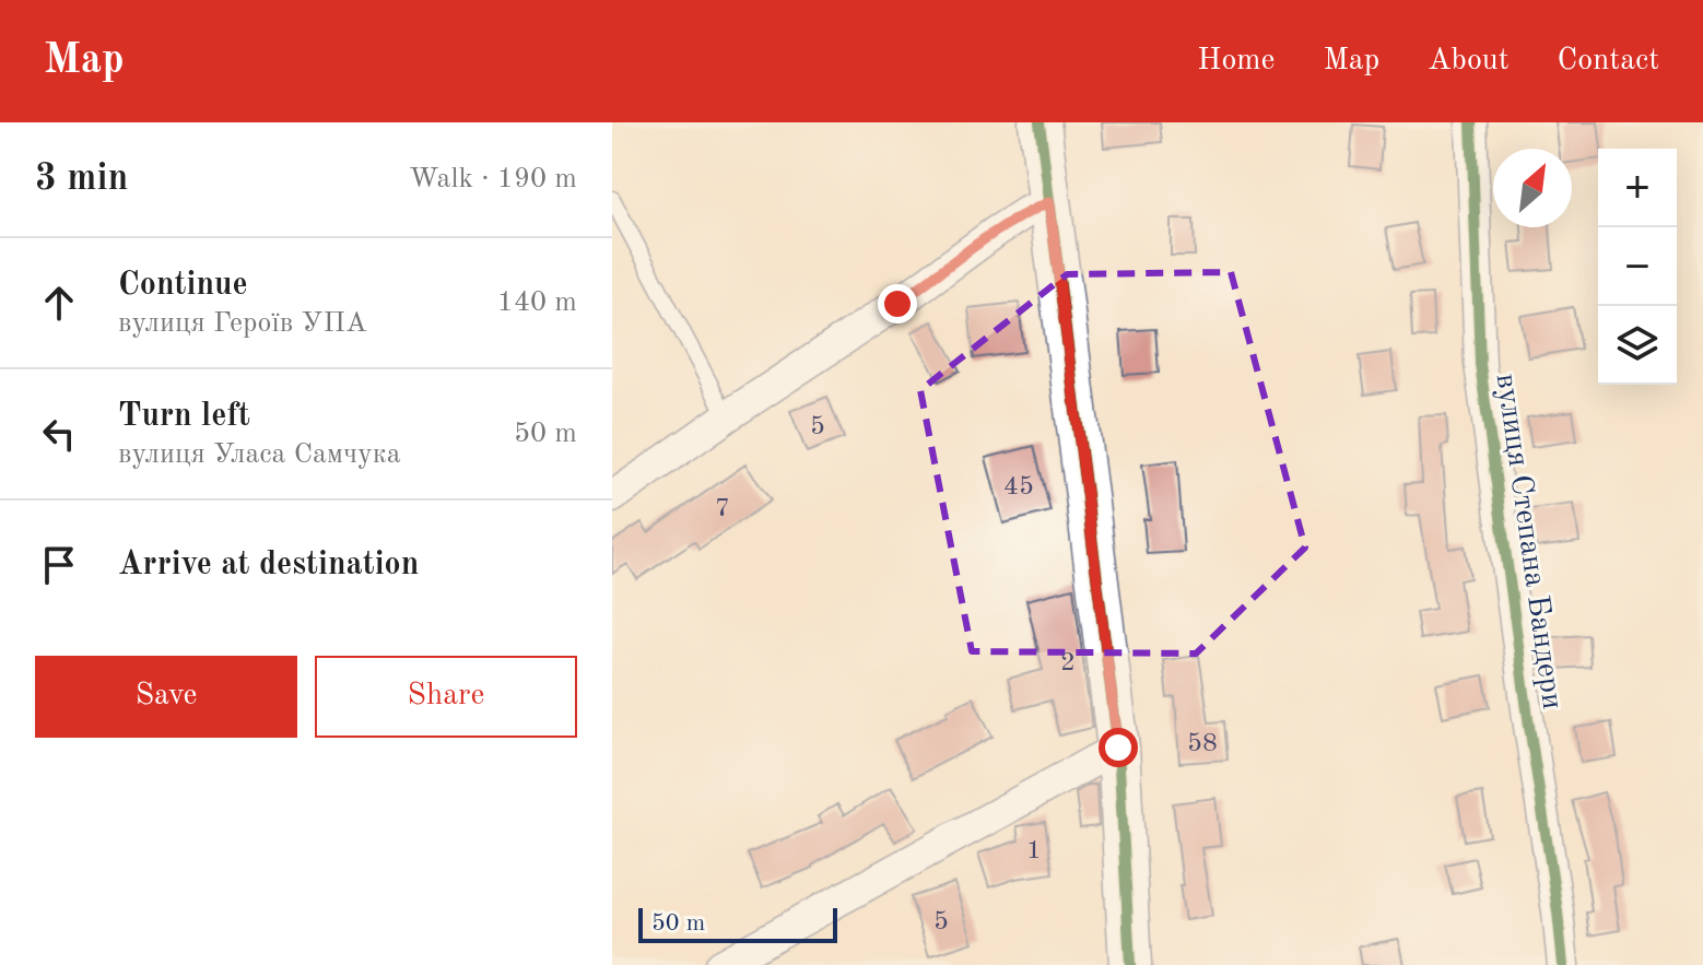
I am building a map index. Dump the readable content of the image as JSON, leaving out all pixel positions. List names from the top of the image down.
{
  "streets": {
    "street": ["вулиця Степана Бандери"]
  },
  "house_numbers": [
    "5",
    "45",
    "7",
    "2",
    "58",
    "1",
    "5"
  ],
  "scale_bar": "50 m",
  "north": "top right",
  "page": {
    "header": "Map",
    "nav": [
      "Home",
      "Map",
      "About",
      "Contact"
    ],
    "heading": ["3 min", "Walk · 190 m"],
    "map_buttons": ["+", "−"],
    "list": [
      ["Continue", "вулиця Героїв УПА", "140 m"],
      ["Turn left", "вулиця Уласа Самчука", "50 m"],
      "Arrive at destination"
    ],
    "buttons": ["Save", "Share"],
    "scale": "50 m"
  }
}
